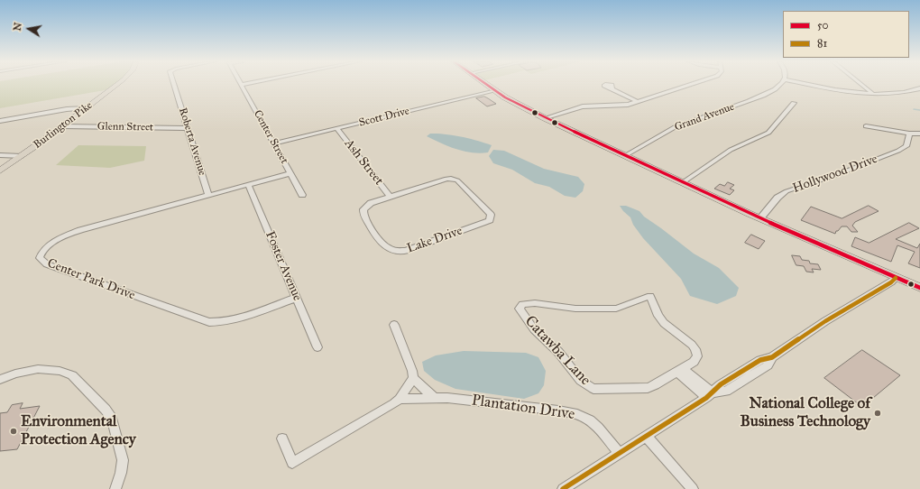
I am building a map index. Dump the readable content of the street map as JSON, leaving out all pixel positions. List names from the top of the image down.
{
  "streets": {
    "main road": ["Burlington Pike"],
    "street": [
      "Scott Drive",
      "Grand Avenue",
      "Glenn Street",
      "Center Street",
      "Roberta Avenue",
      "Ash Street",
      "Hollywood Drive",
      "Lake Drive",
      "Foster Avenue",
      "Center Park Drive",
      "Catawba Lane",
      "Plantation Drive"
    ]
  },
  "crossings": [
    ["Scott Drive", "Center Street"],
    ["Scott Drive", "Ash Street"],
    ["Burlington Pike", "Glenn Street"],
    ["Glenn Street", "Roberta Avenue"],
    ["Center Street", "Center Park Drive"],
    ["Roberta Avenue", "Center Park Drive"],
    ["Ash Street", "Lake Drive"],
    ["Foster Avenue", "Center Park Drive"]
  ],
  "places": ["National College of Business Technology", "Environmental Protection Agency"],
  "lines": ["transit line 50", "transit line 81"],
  "legend": ["50", "81"],
  "north": "left"
}
